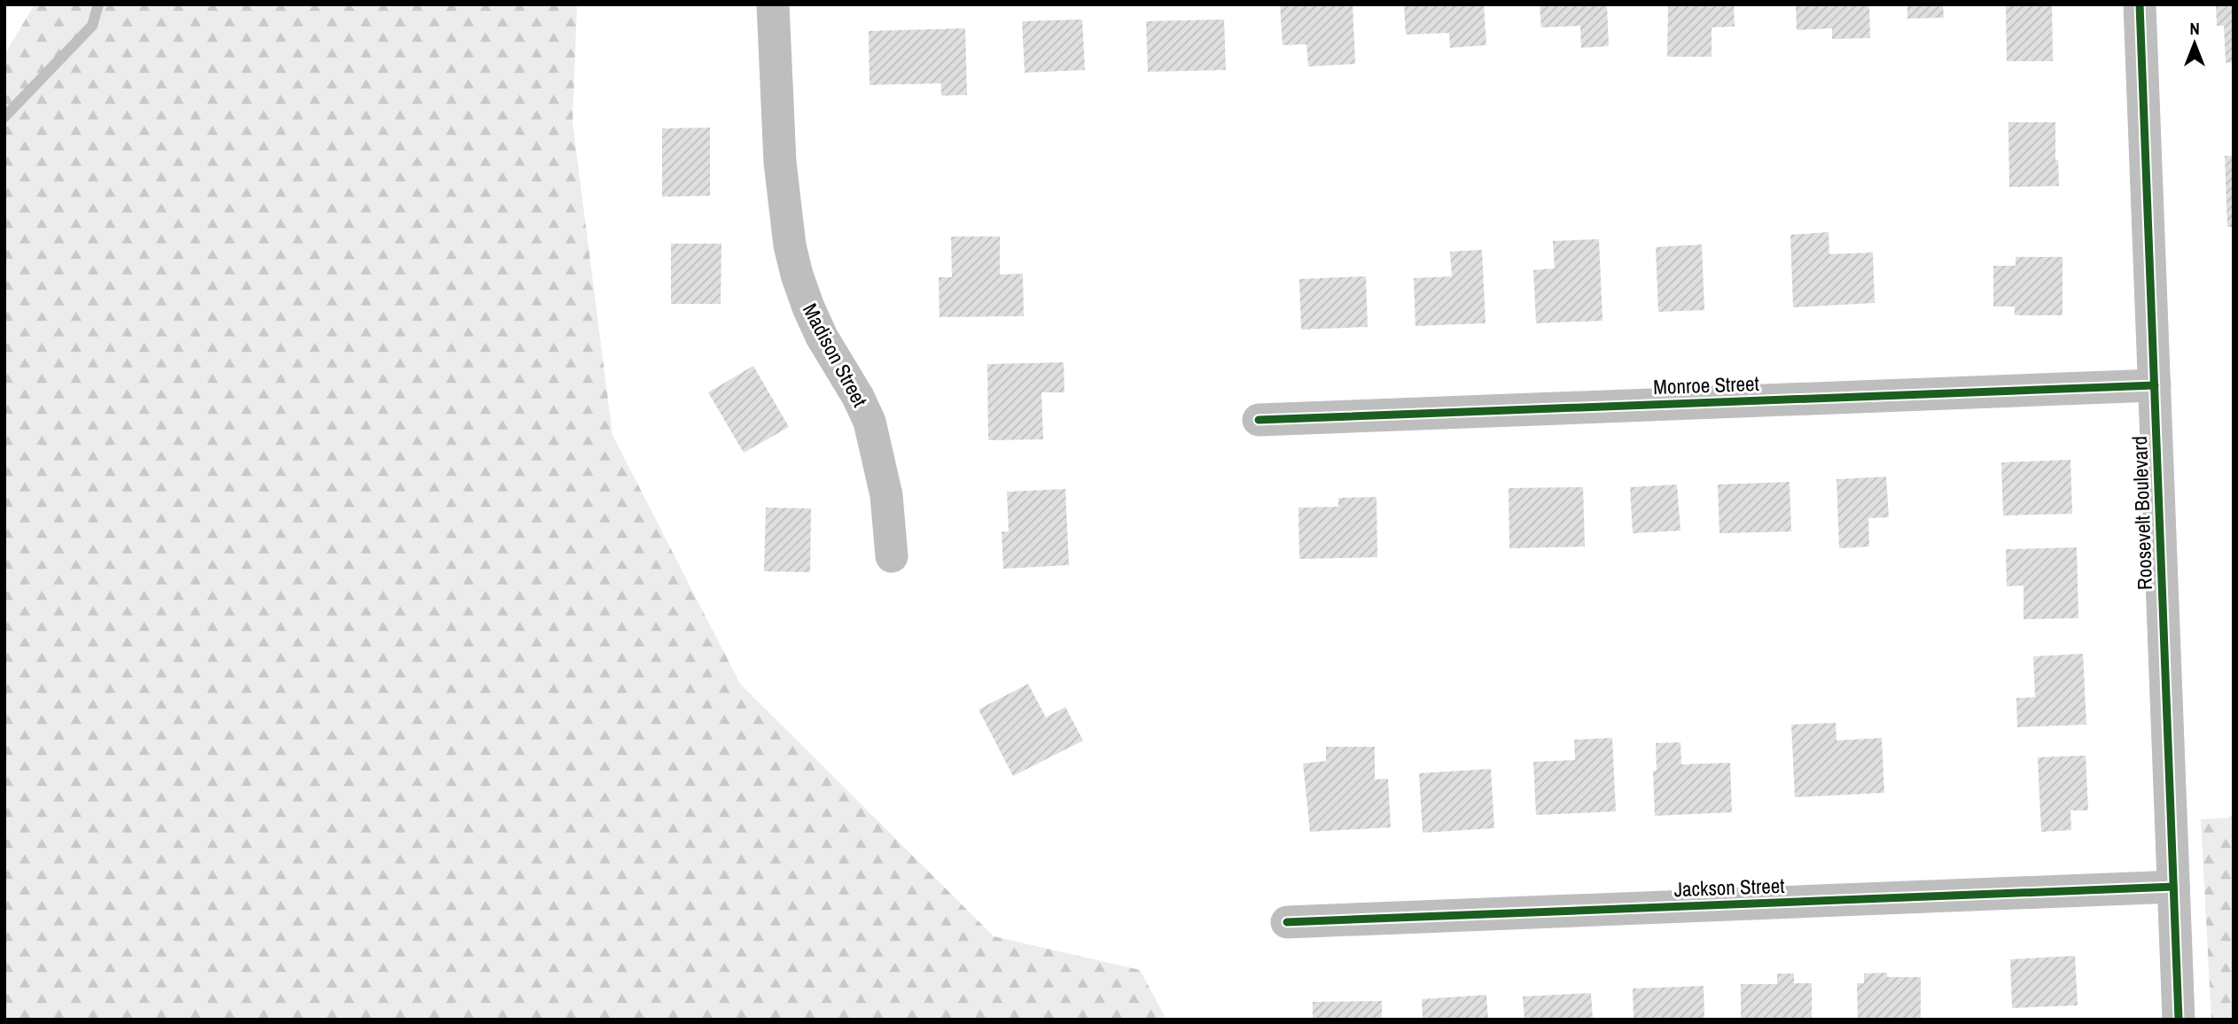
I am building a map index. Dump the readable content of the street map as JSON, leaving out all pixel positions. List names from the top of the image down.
{
  "streets": {
    "street": [
      "Madison Street",
      "Monroe Street",
      "Roosevelt Boulevard",
      "Jackson Street"
    ]
  },
  "crossings": [
    ["Monroe Street", "Roosevelt Boulevard"],
    ["Roosevelt Boulevard", "Jackson Street"]
  ],
  "north": "top"
}
